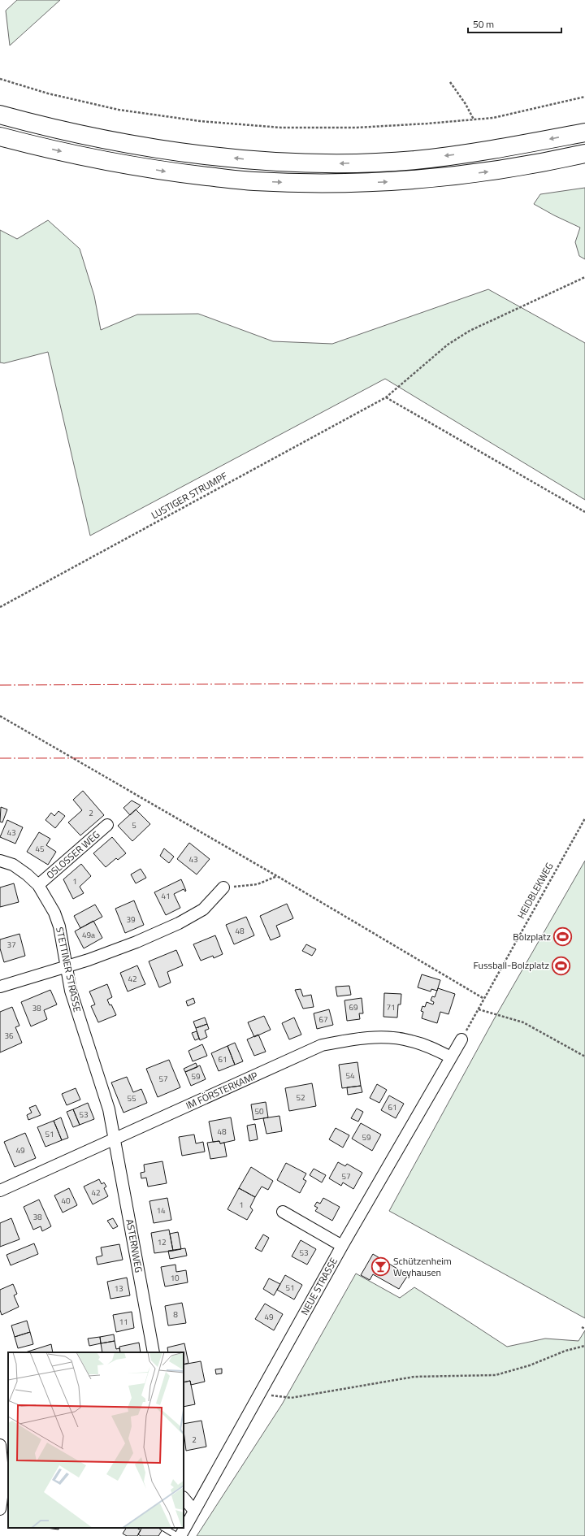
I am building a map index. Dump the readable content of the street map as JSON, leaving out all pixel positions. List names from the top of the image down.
{
  "streets": {
    "street": [
      "OSLOSSER WEG",
      "STETTINER STRASSE",
      "IM FÖRSTERKAMP",
      "ASTERNWEG",
      "NEUE STRASSE"
    ],
    "path": ["LUSTIGER STRUMPF", "HEIDBLEKWEG"]
  },
  "crossings": [
    ["OSLOSSER WEG", "STETTINER STRASSE"],
    ["HEIDBLEKWEG", "NEUE STRASSE"],
    ["STETTINER STRASSE", "IM FÖRSTERKAMP"],
    ["STETTINER STRASSE", "ASTERNWEG"],
    ["IM FÖRSTERKAMP", "ASTERNWEG"],
    ["IM FÖRSTERKAMP", "NEUE STRASSE"]
  ],
  "places": {
    "sports": ["Bolzplatz", "Fussball-Bolzplatz"],
    "bar": ["Schützenheim Weyhausen"]
  },
  "house_numbers": [
    "2",
    "5",
    "43",
    "45",
    "43",
    "1",
    "41",
    "39",
    "48",
    "49a",
    "37",
    "42",
    "69",
    "71",
    "38",
    "67",
    "36",
    "61",
    "54",
    "59",
    "57",
    "52",
    "55",
    "61",
    "50",
    "53",
    "48",
    "51",
    "59",
    "49",
    "57",
    "42",
    "40",
    "1",
    "14",
    "38",
    "12",
    "53",
    "10",
    "51",
    "13",
    "8",
    "49",
    "11",
    "2"
  ],
  "scale_bar": "50 m"
}
